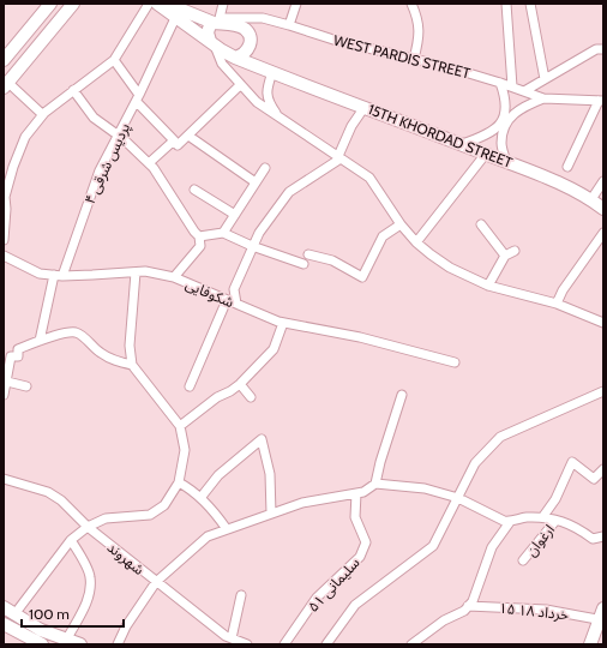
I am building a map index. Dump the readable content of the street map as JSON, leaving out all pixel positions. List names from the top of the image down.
{
  "streets": {
    "street": [
      "WEST PARDIS STREET",
      "15TH KHORDAD STREET",
      "پردیس شرقی ۴",
      "شکوفایی",
      "ارغوان",
      "شهروند",
      "سلیمانی ۵۱",
      "۱۵ خرداد ۱۸"
    ]
  },
  "crossings": [
    ["WEST PARDIS STREET", "15TH KHORDAD STREET"],
    ["پردیس شرقی ۴", "شکوفایی"]
  ],
  "scale_bar": "100 m"
}
